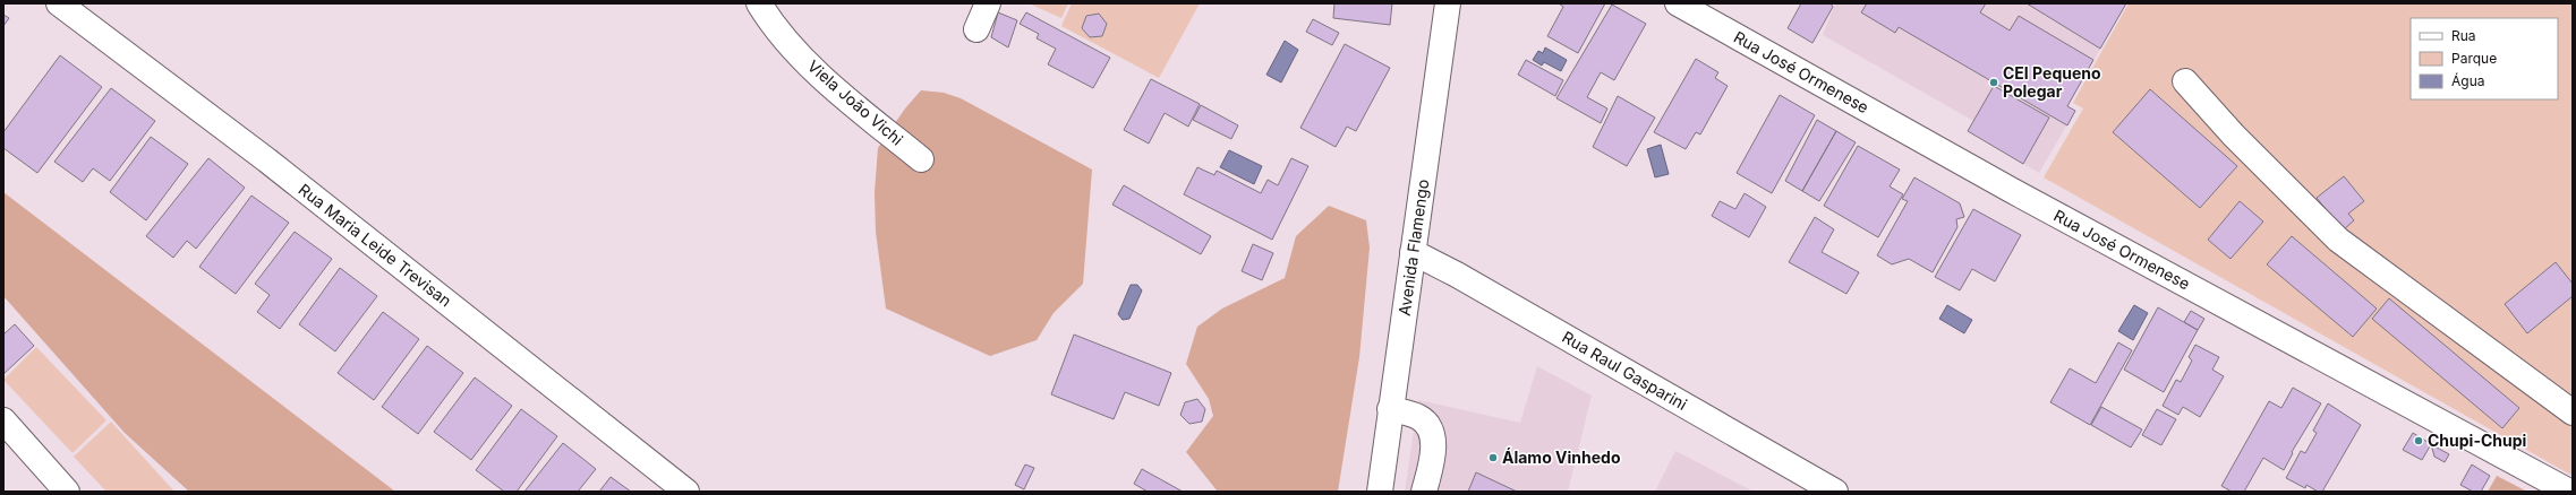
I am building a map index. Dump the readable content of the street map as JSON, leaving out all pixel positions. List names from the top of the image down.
{
  "streets": {
    "street": [
      "Rua José Ormenese",
      "Viela João Vichi",
      "Rua Maria Leide Trevisan",
      "Avenida Flamengo",
      "Rua Raul Gasparini"
    ]
  },
  "crossings": [
    ["Avenida Flamengo", "Rua Raul Gasparini"]
  ],
  "places": ["CEI Pequeno Polegar", "Chupi-Chupi", "Álamo Vinhedo"],
  "legend": ["Rua", "Parque", "Água"]
}
